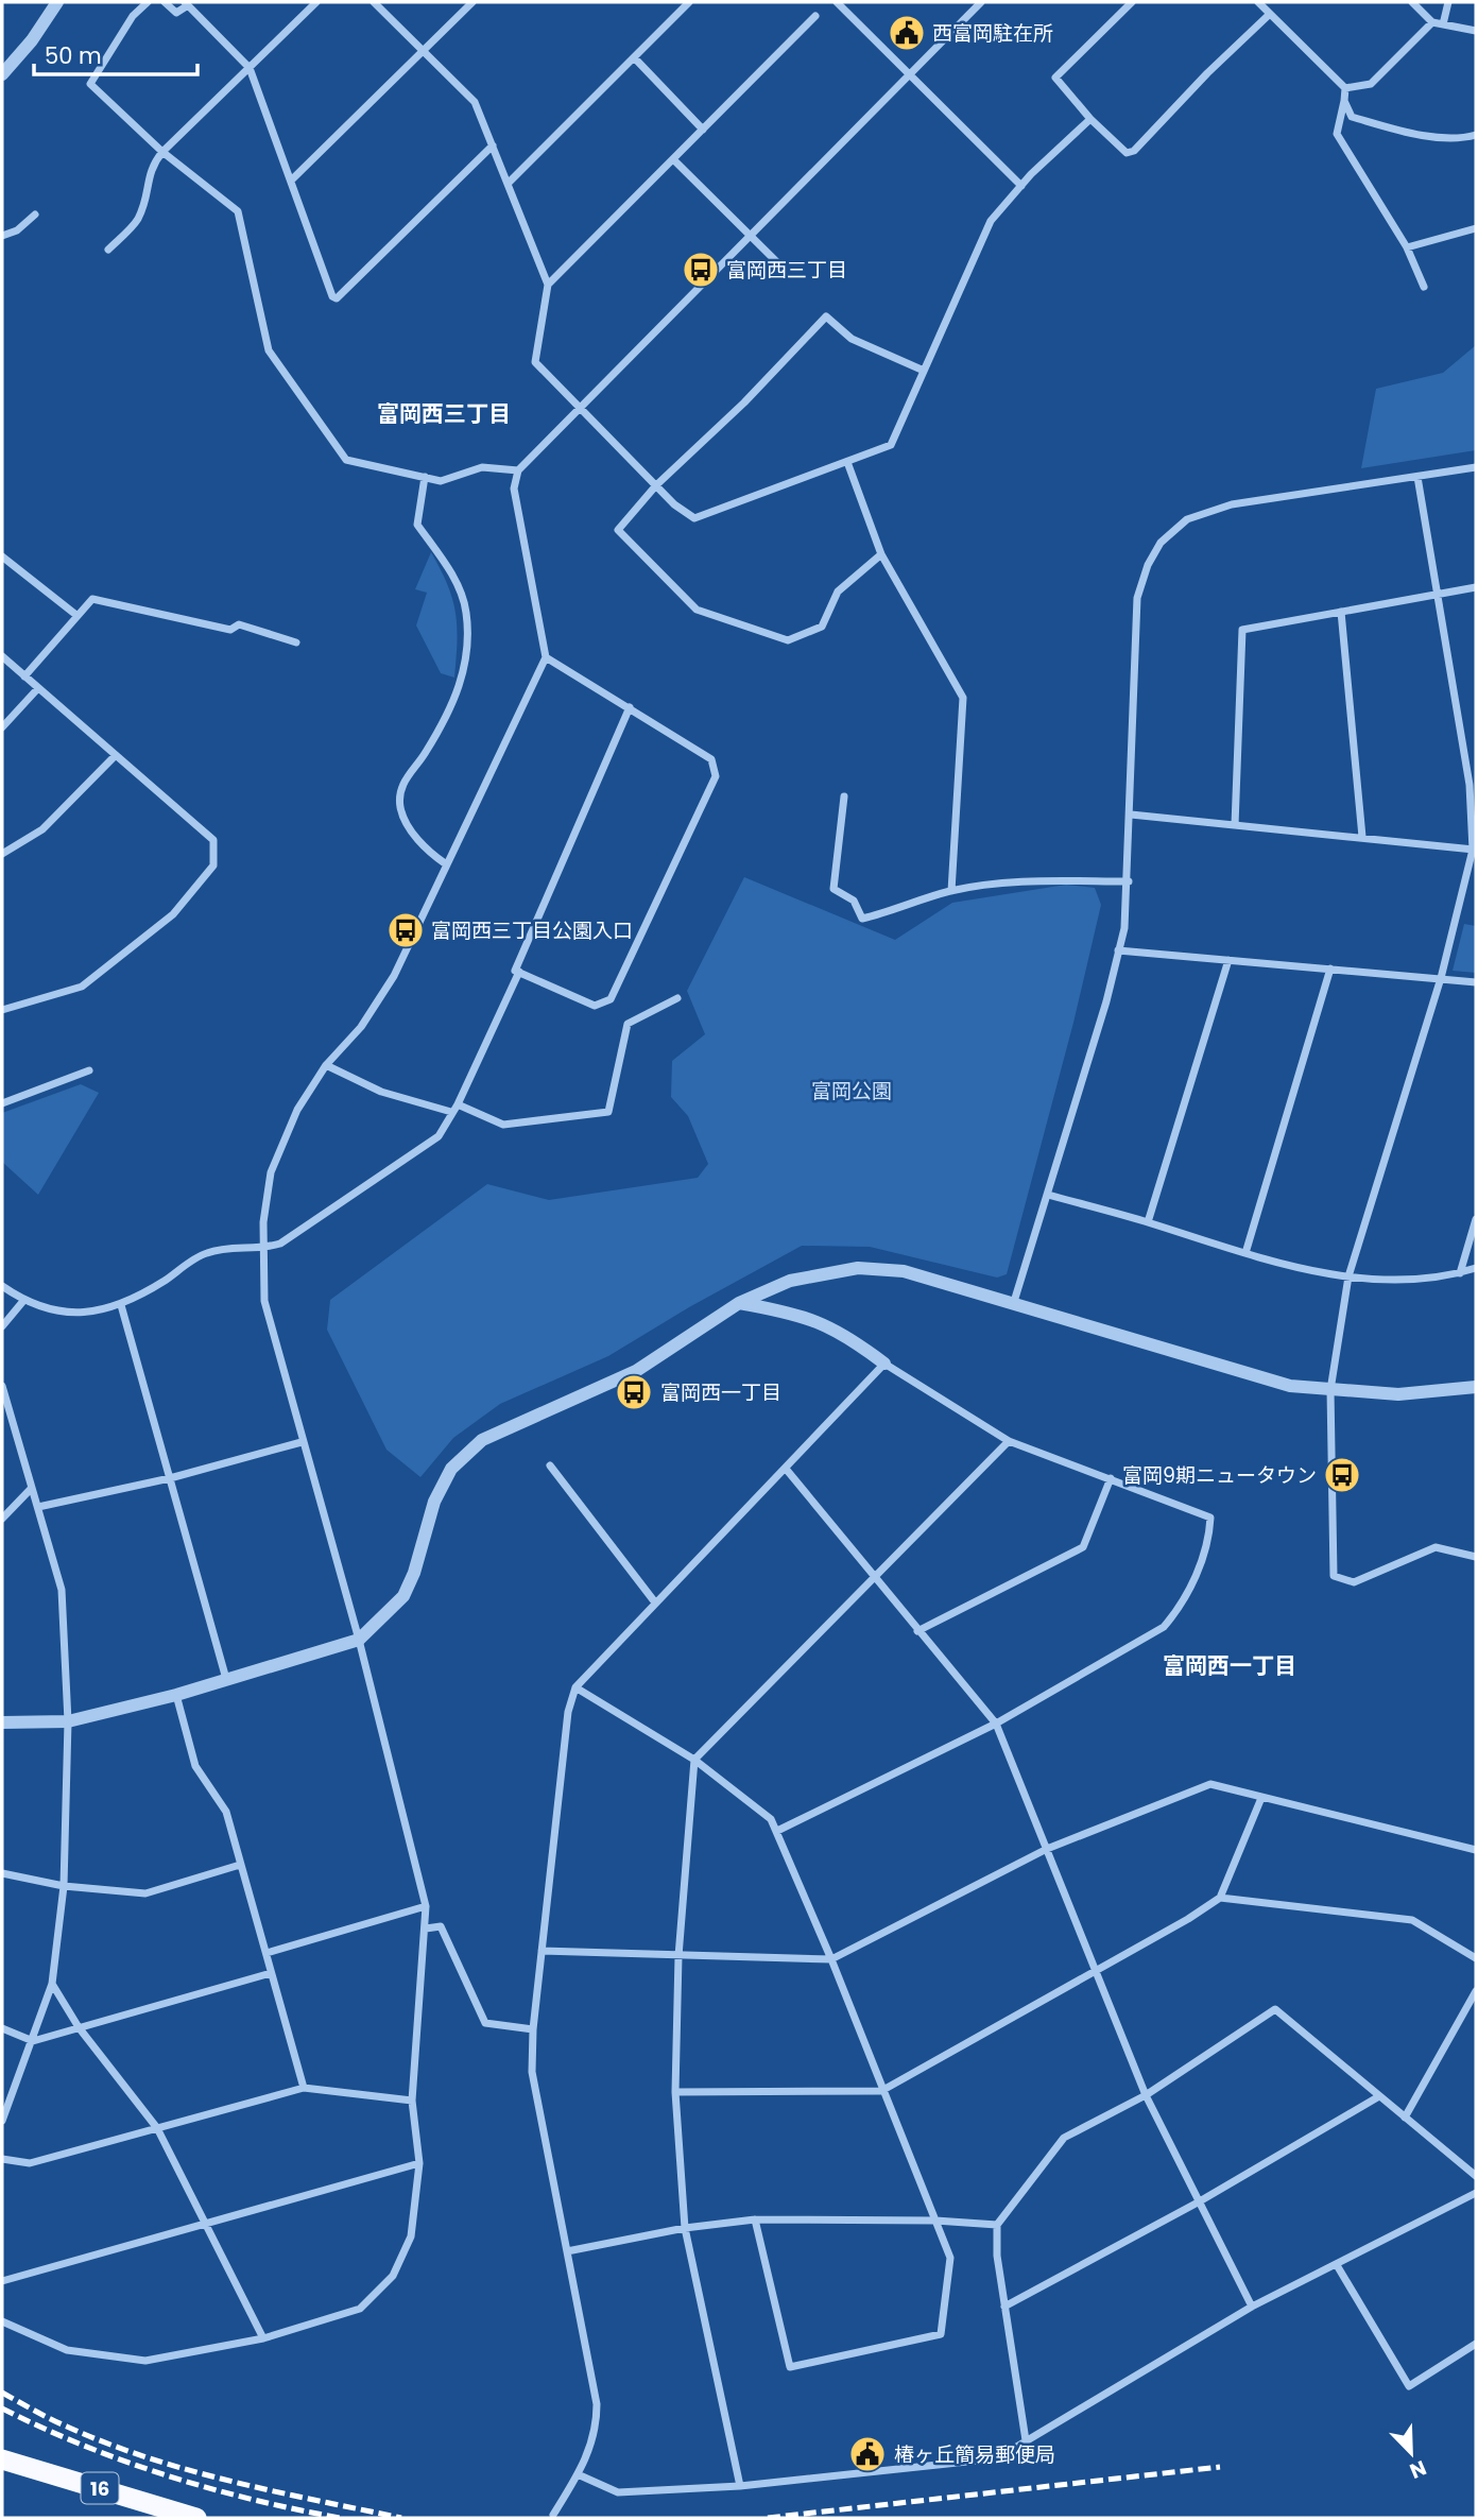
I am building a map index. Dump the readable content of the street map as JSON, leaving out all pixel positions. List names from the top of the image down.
{
  "streets": {
    "highway": ["16"]
  },
  "districts": ["富岡西三丁目", "富岡西一丁目"],
  "parks": ["富岡公園"],
  "places": {
    "public building": ["西富岡駐在所", "椿ヶ丘簡易郵便局"],
    "bus stop": [
      "富岡西三丁目",
      "富岡西三丁目公園入口",
      "富岡西一丁目",
      "富岡9期ニュータウン"
    ]
  },
  "scale_bar": "50 m",
  "north": "bottom right"
}
